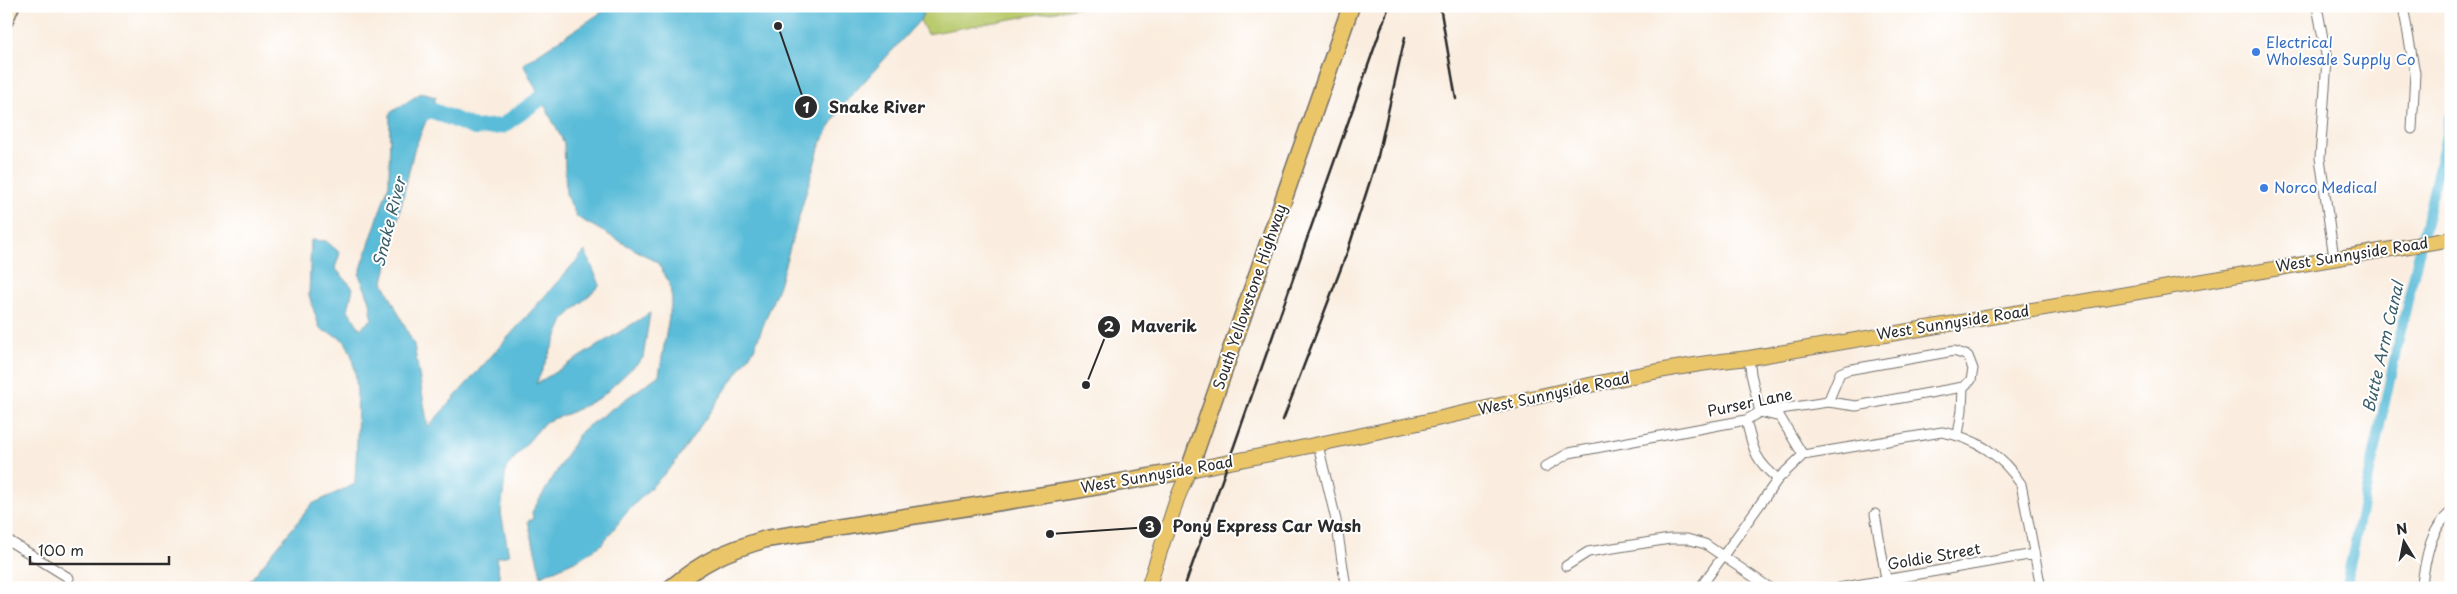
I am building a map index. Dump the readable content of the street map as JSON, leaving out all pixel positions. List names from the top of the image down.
{
  "streets": {
    "highway": ["West Sunnyside Road", "South Yellowstone Highway"],
    "street": ["Purser Lane", "Goldie Street"]
  },
  "crossings": [
    ["West Sunnyside Road", "South Yellowstone Highway"]
  ],
  "water": ["Snake River", "Butte Arm Canal"],
  "places": [
    "Snake River",
    "Electrical Wholesale Supply Co",
    "Norco Medical",
    "Maverik",
    "Pony Express Car Wash"
  ],
  "scale_bar": "100 m",
  "north": "top"
}
